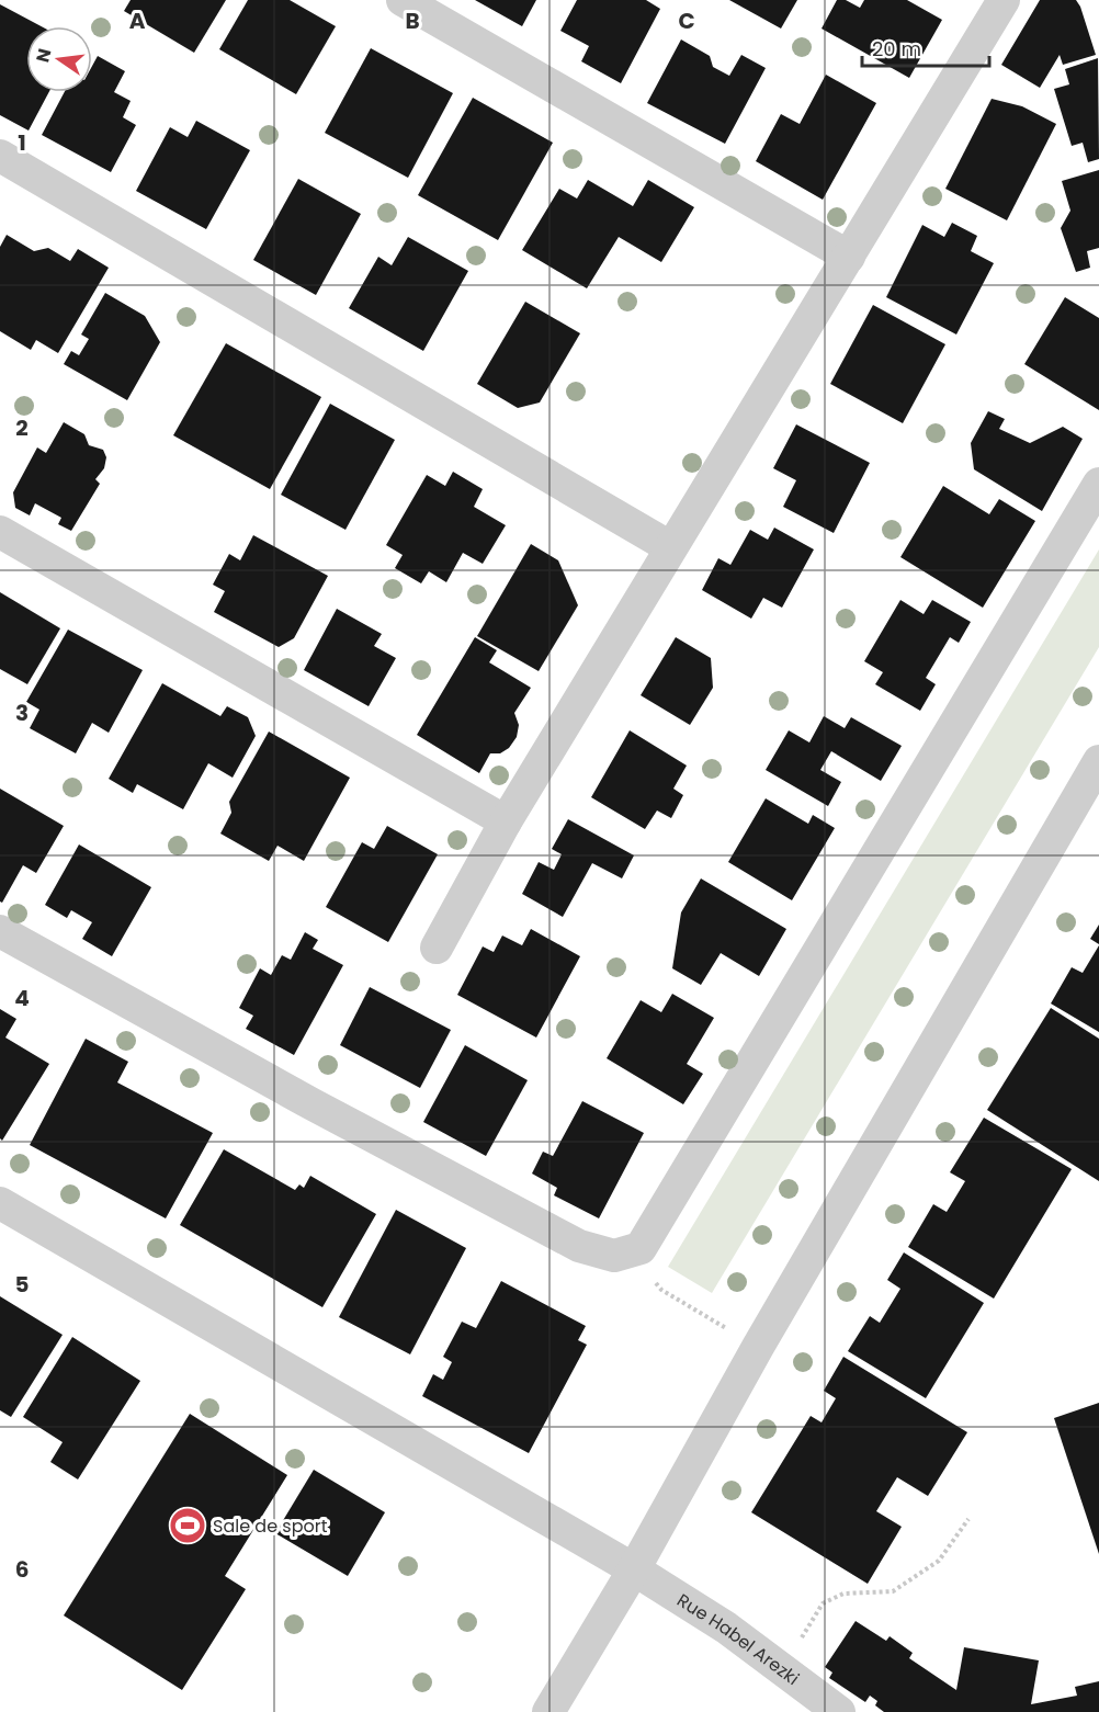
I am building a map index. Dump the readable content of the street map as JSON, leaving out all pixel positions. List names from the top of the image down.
{
  "streets": {
    "street": ["Rue Habel Arezki"]
  },
  "places": {
    "sports": ["Sale de sport"]
  },
  "scale_bar": "20 m",
  "north": "left",
  "grid": {
    "columns": ["A", "B", "C"],
    "rows": [
      "1",
      "2",
      "3",
      "4",
      "5",
      "6"
    ]
  }
}
